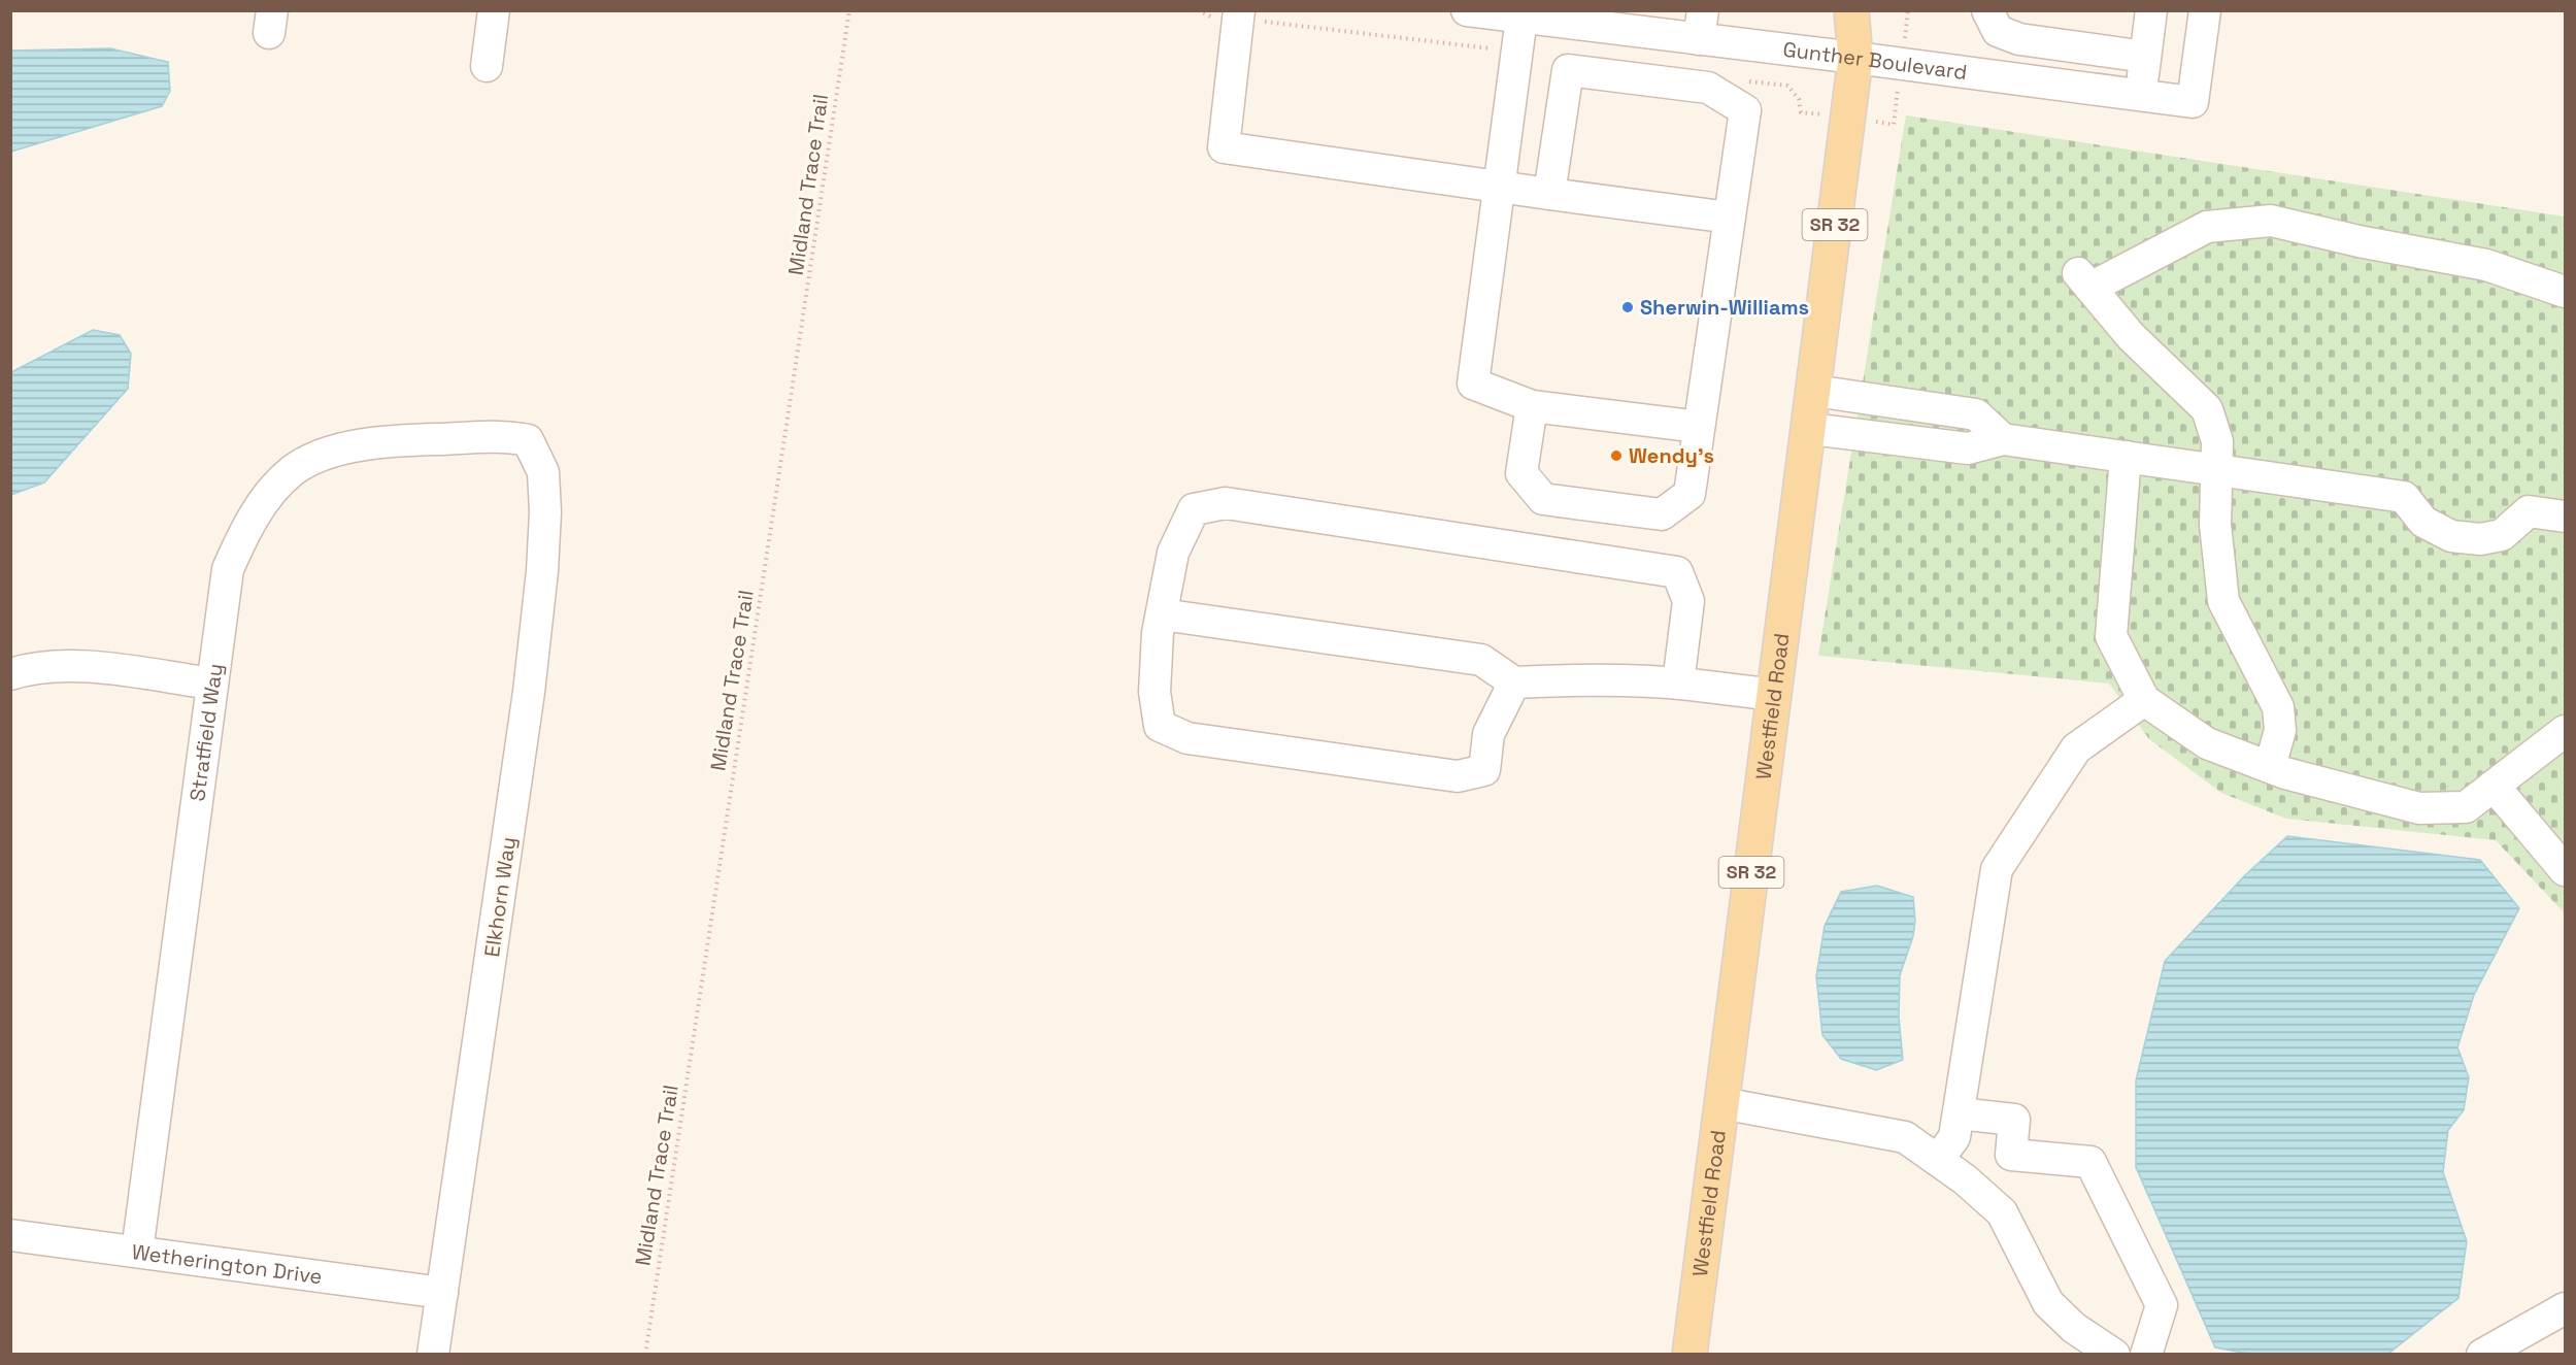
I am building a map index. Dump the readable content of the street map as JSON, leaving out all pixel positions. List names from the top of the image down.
{
  "streets": {
    "main road": ["SR 32", "Westfield Road"],
    "street": [
      "Gunther Boulevard",
      "Stratfield Way",
      "Elkhorn Way",
      "Wetherington Drive"
    ],
    "path": ["Midland Trace Trail"]
  },
  "crossings": [
    ["Gunther Boulevard", "Westfield Road"],
    ["Stratfield Way", "Elkhorn Way"],
    ["Stratfield Way", "Wetherington Drive"],
    ["Elkhorn Way", "Wetherington Drive"]
  ],
  "places": ["Sherwin-Williams", "Wendy's"]
}
